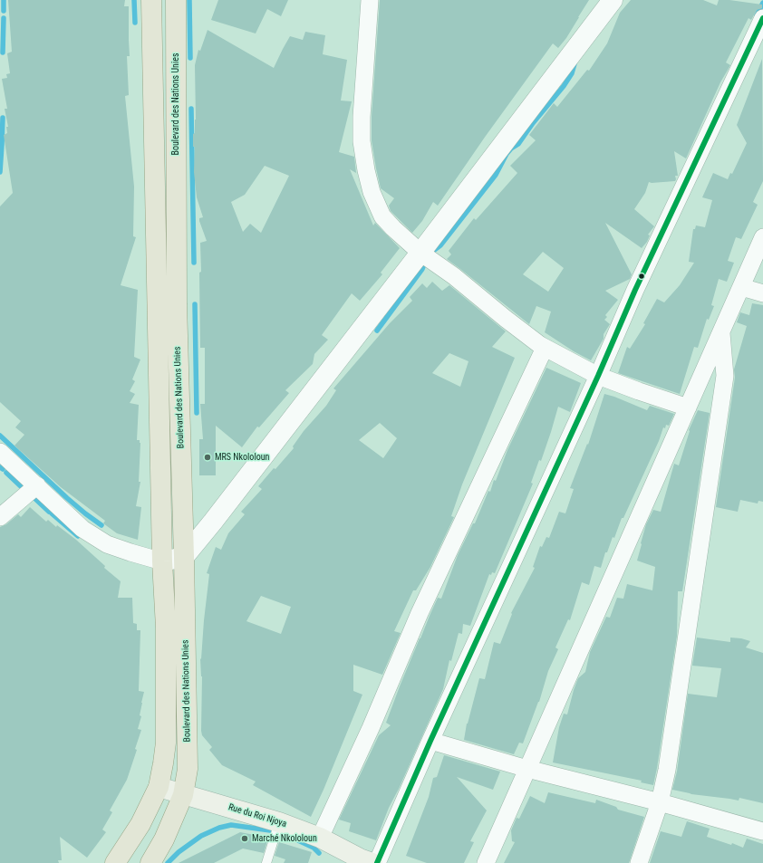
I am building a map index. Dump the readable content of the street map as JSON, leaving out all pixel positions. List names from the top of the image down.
{
  "streets": {
    "main road": ["Boulevard des Nations Unies", "Rue du Roi Njoya"]
  },
  "crossings": [
    ["Boulevard des Nations Unies", "Rue du Roi Njoya"]
  ],
  "places": ["MRS Nkololoun", "Marché Nkololoun"]
}
